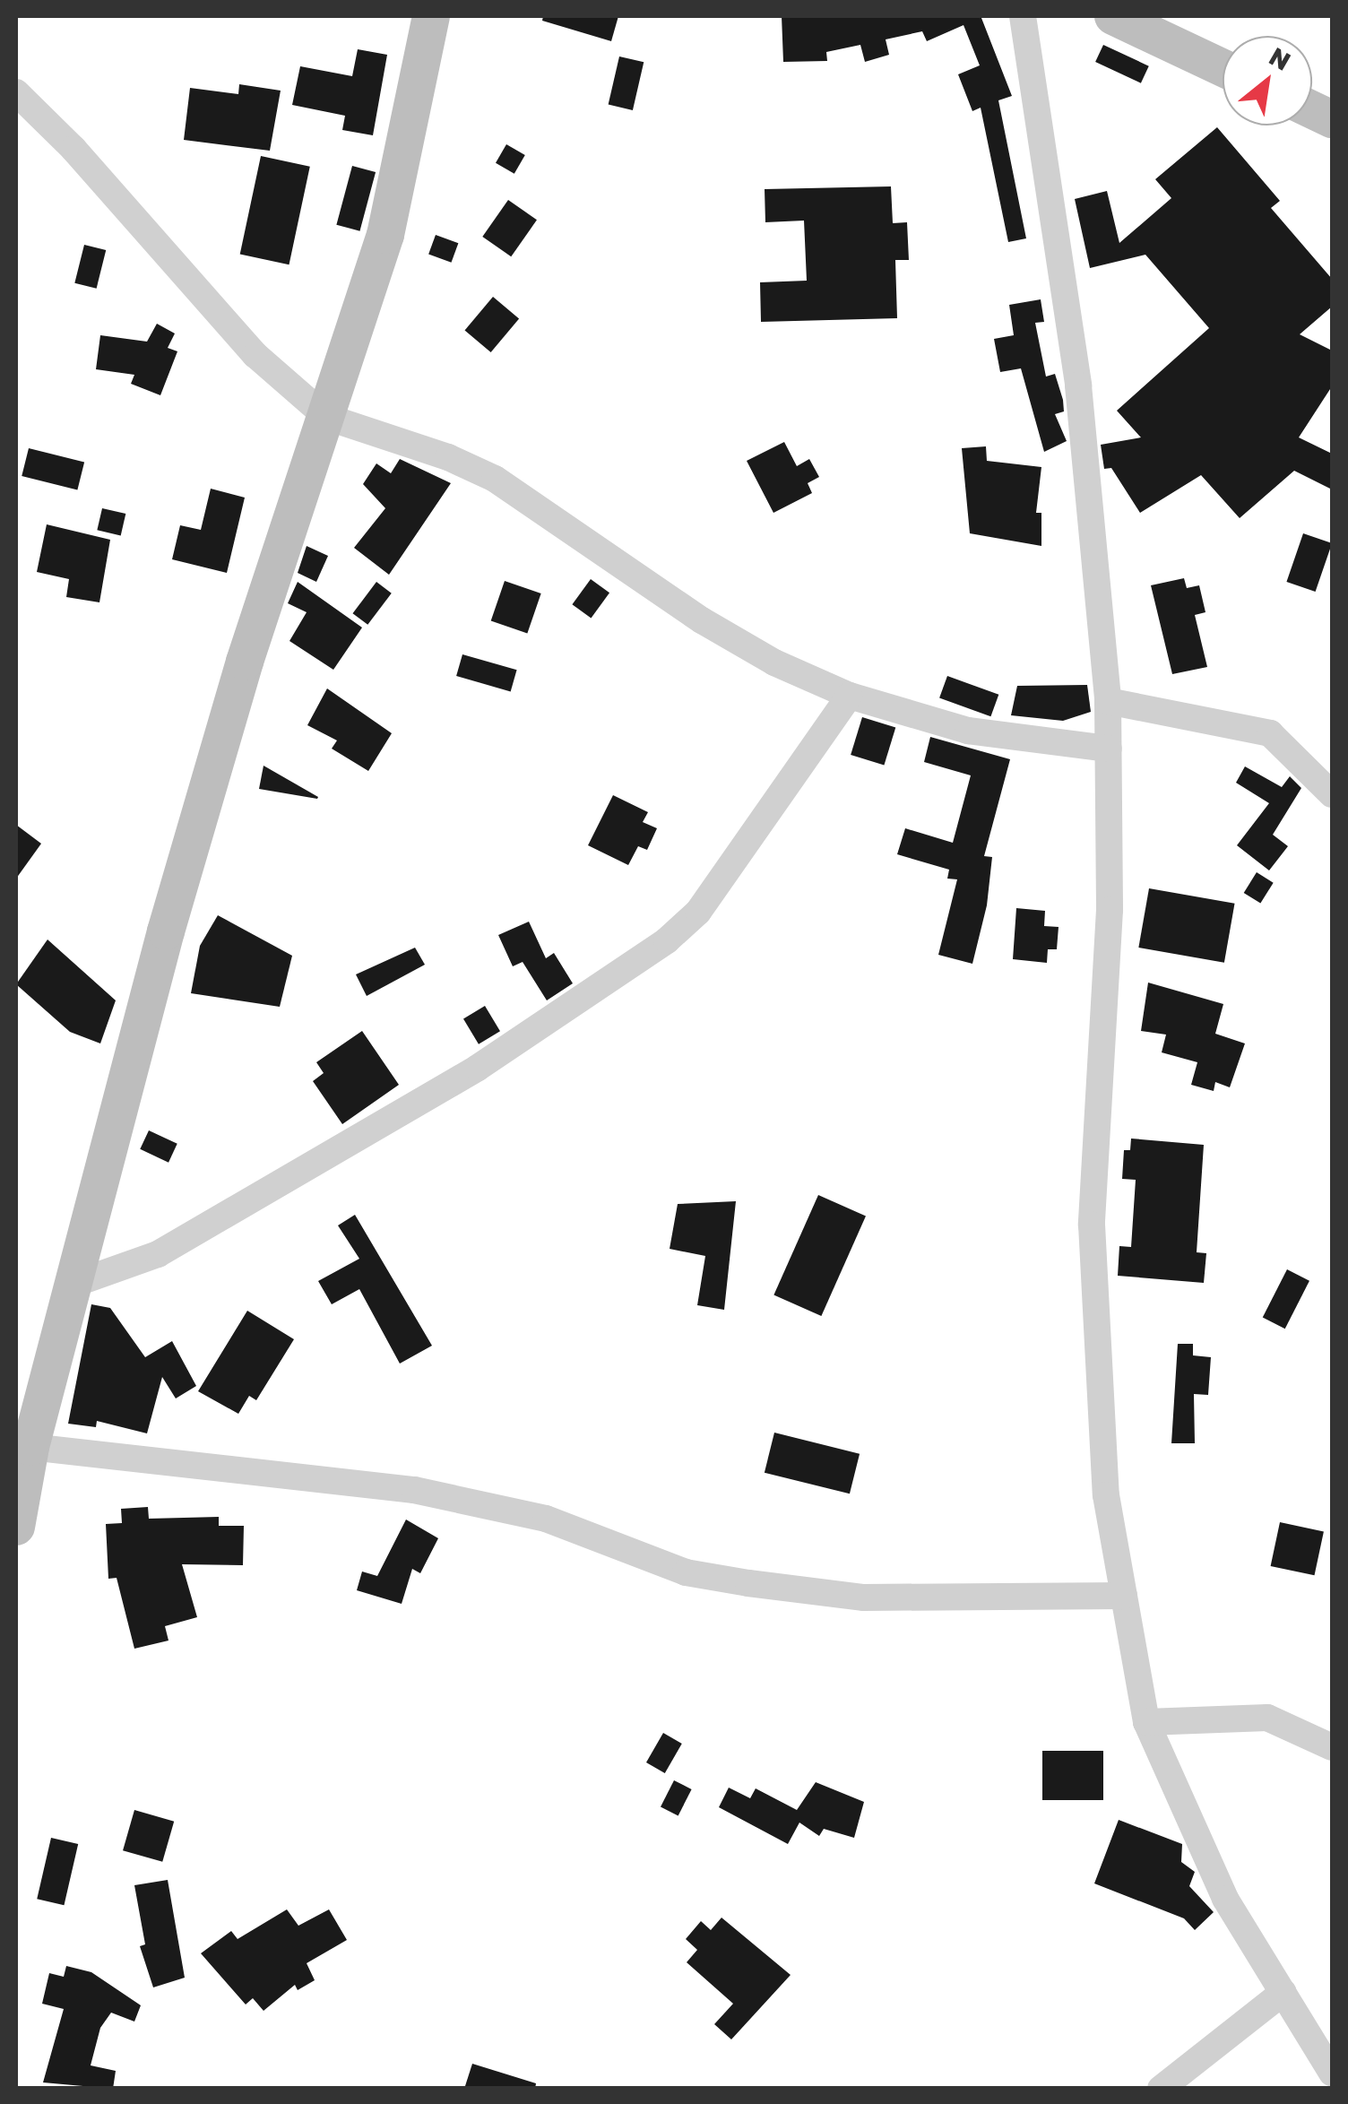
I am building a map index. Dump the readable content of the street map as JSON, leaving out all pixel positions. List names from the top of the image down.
{
  "north": "top right"
}
